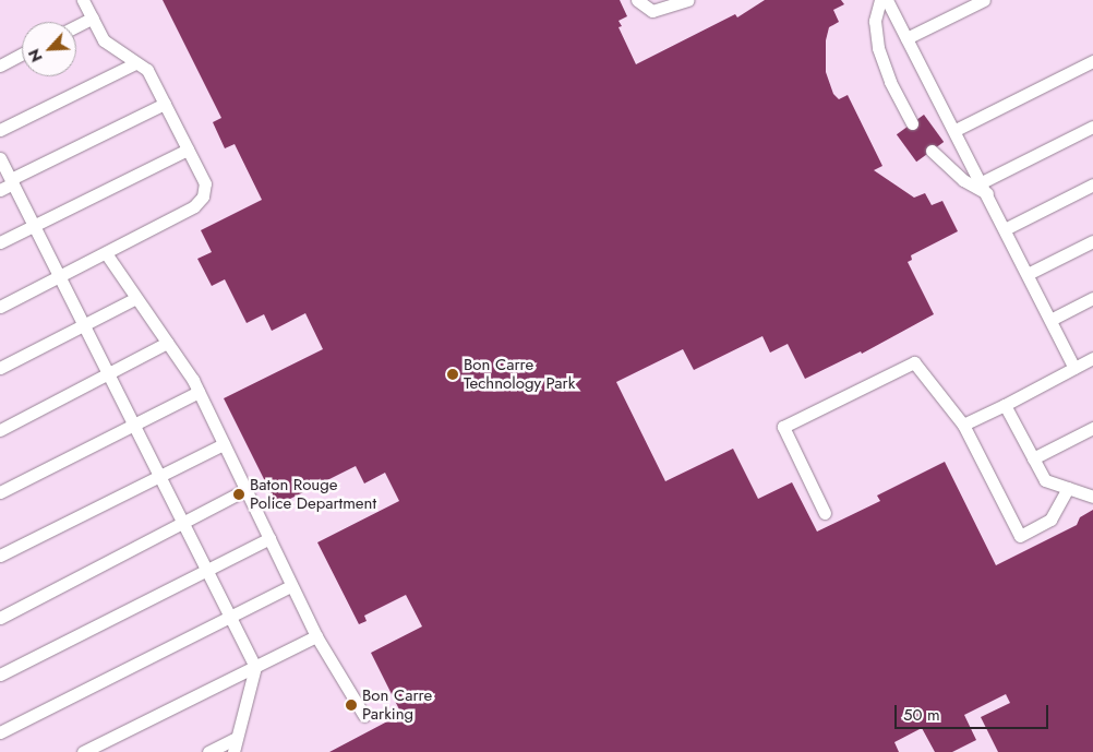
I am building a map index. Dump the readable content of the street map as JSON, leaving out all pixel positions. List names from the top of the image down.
{
  "places": ["Bon Carre Technology Park", "Baton Rouge Police Department", "Bon Carre Parking"],
  "scale_bar": "50 m",
  "north": "bottom left"
}
